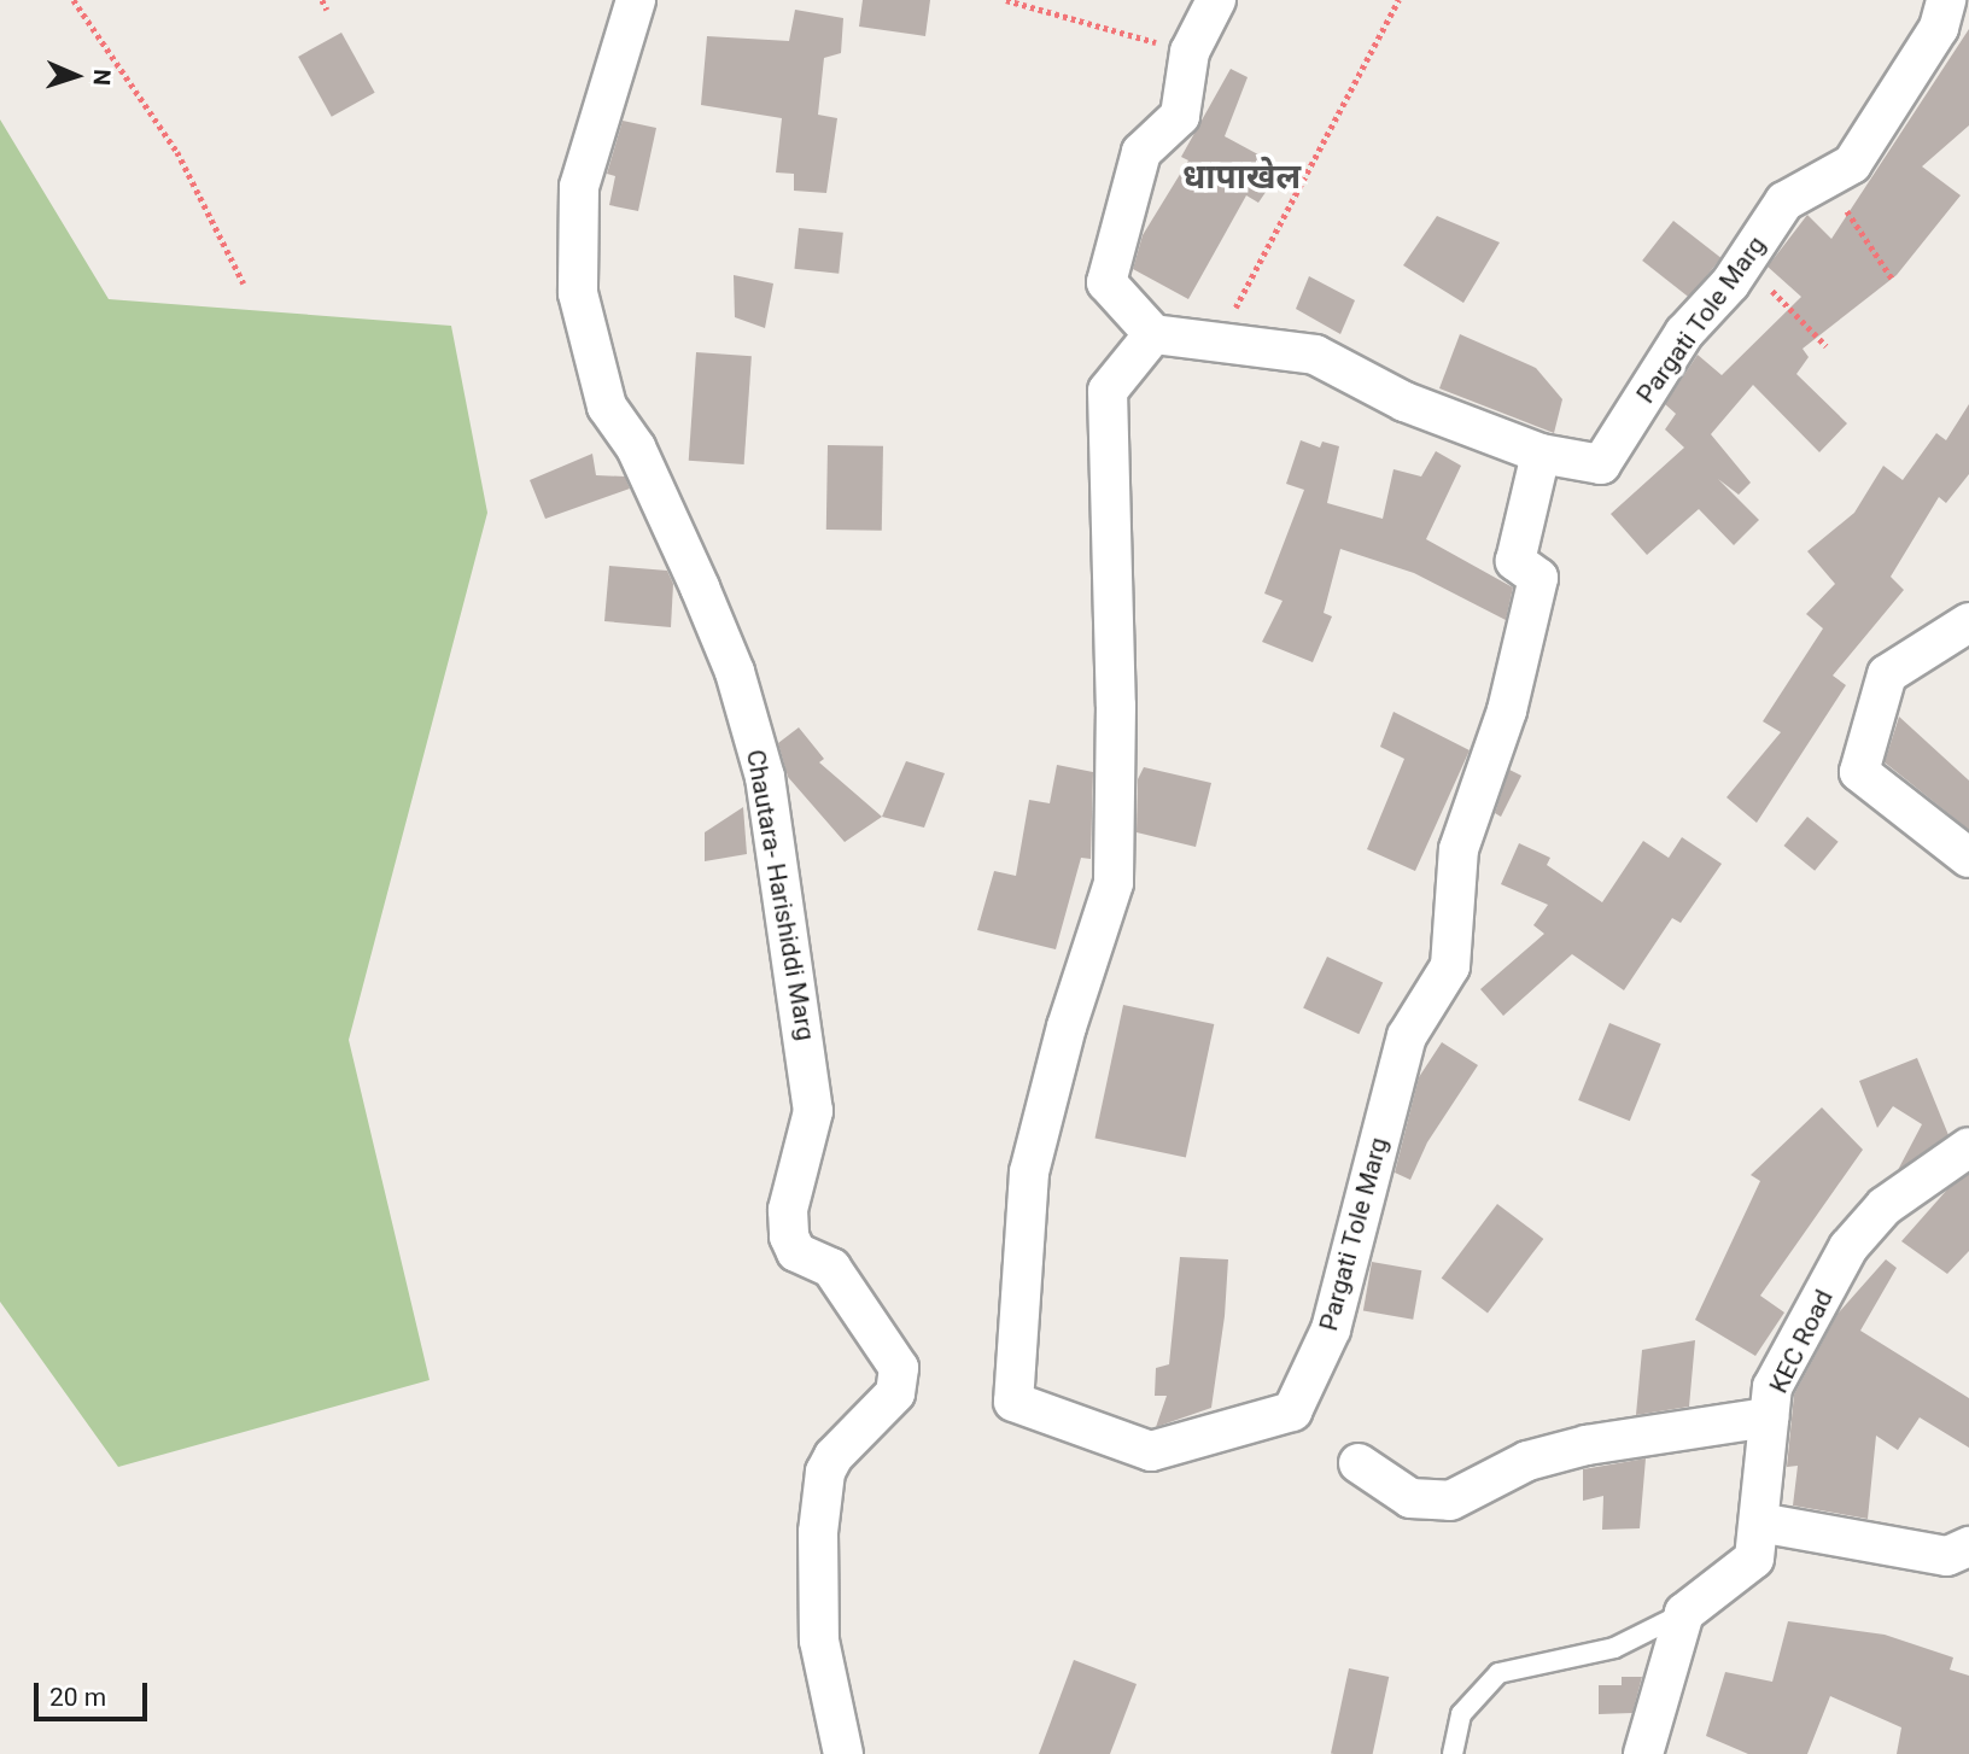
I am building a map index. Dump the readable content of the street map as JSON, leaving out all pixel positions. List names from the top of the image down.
{
  "streets": {
    "street": ["Pargati Tole Marg", "Chautara- Harishiddi Marg", "KEC Road"]
  },
  "districts": ["धापाखेल"],
  "scale_bar": "20 m",
  "north": "right"
}
